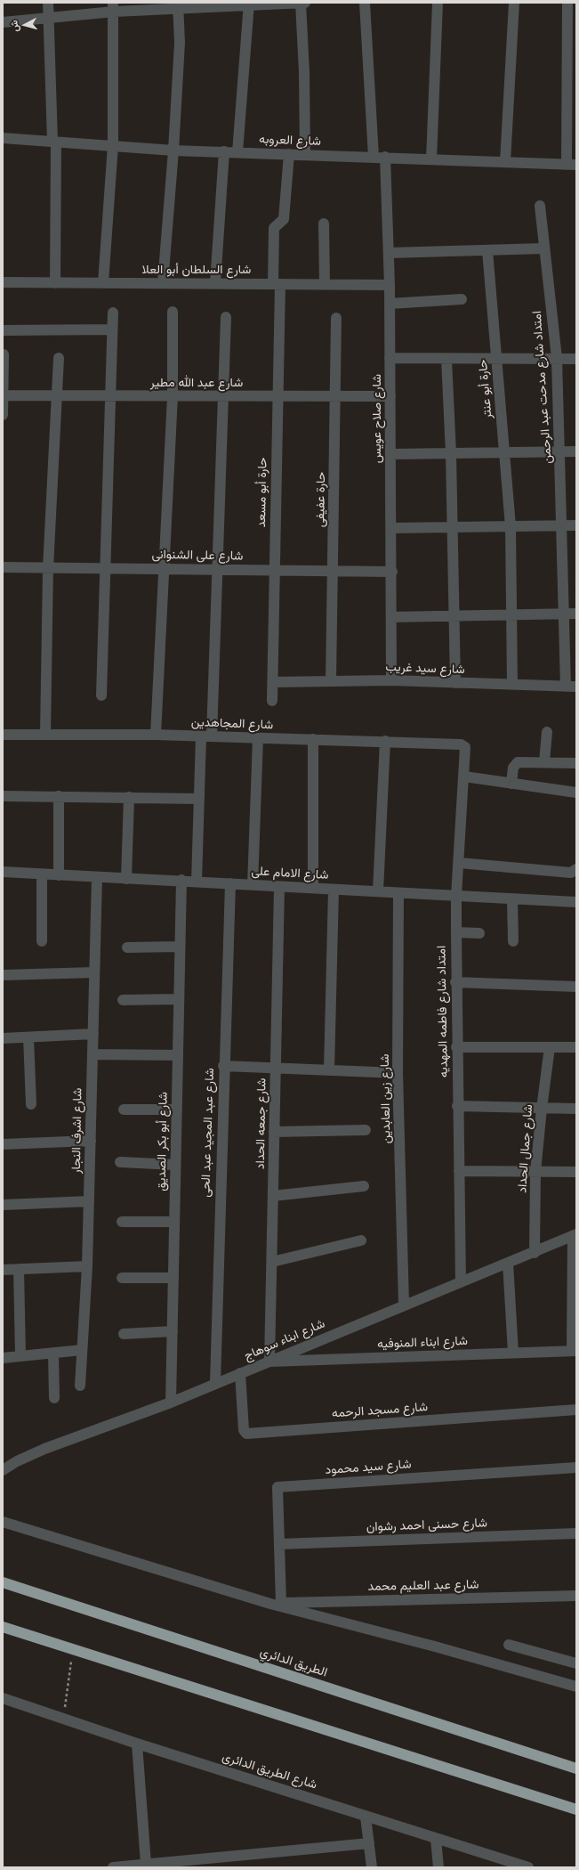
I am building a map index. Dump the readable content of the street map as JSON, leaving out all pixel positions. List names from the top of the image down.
{
  "streets": {
    "highway": ["الطريق الدائري"],
    "street": [
      "شارع العروبه",
      "شارع السلطان أبو العلا",
      "شارع عبد الله مطير",
      "امتداد شارع مدحت عبد الرحمن",
      "حارة أبو عنتر",
      "شارع صلاح عويس",
      "حارة أبو مسعد",
      "حارة عفيفى",
      "شارع على الشنوانى",
      "شارع سيد غريب",
      "شارع المجاهدين",
      "شارع الامام على",
      "امتداد شارع فاطمه المهديه",
      "شارع زين العابدين",
      "شارع جمعه الحداد",
      "شارع اشرف النجار",
      "شارع عبد المجيد عبد الحى",
      "شارع أبو بكر الصديق",
      "شارع جمال الحداد",
      "شارع ابناء سوهاج",
      "شارع ابناء المنوفيه",
      "شارع مسجد الرحمه",
      "شارع سيد محمود",
      "شارع حسنى احمد رشوان",
      "شارع عبد العليم محمد",
      "شارع الطريق الدائرى"
    ]
  },
  "crossings": [
    ["شارع العروبه", "شارع صلاح عويس"],
    ["شارع العروبه", "حارة أبو مسعد"],
    ["شارع السلطان أبو العلا", "شارع صلاح عويس"],
    ["شارع السلطان أبو العلا", "حارة أبو مسعد"],
    ["شارع عبد الله مطير", "شارع صلاح عويس"],
    ["شارع عبد الله مطير", "حارة أبو مسعد"],
    ["شارع عبد الله مطير", "حارة عفيفى"],
    ["امتداد شارع مدحت عبد الرحمن", "شارع سيد غريب"],
    ["حارة أبو عنتر", "شارع سيد غريب"],
    ["شارع صلاح عويس", "شارع على الشنوانى"],
    ["شارع صلاح عويس", "شارع سيد غريب"],
    ["حارة أبو مسعد", "شارع على الشنوانى"],
    ["حارة أبو مسعد", "شارع سيد غريب"],
    ["حارة عفيفى", "شارع على الشنوانى"],
    ["حارة عفيفى", "شارع سيد غريب"],
    ["شارع المجاهدين", "امتداد شارع فاطمه المهديه"],
    ["شارع الامام على", "امتداد شارع فاطمه المهديه"],
    ["شارع الامام على", "شارع زين العابدين"],
    ["شارع الامام على", "شارع جمعه الحداد"],
    ["شارع الامام على", "شارع اشرف النجار"],
    ["شارع الامام على", "شارع عبد المجيد عبد الحى"],
    ["شارع الامام على", "شارع أبو بكر الصديق"],
    ["امتداد شارع فاطمه المهديه", "شارع ابناء سوهاج"],
    ["شارع زين العابدين", "شارع ابناء سوهاج"],
    ["شارع جمعه الحداد", "شارع ابناء سوهاج"],
    ["شارع جمعه الحداد", "شارع ابناء المنوفيه"],
    ["شارع عبد المجيد عبد الحى", "شارع ابناء سوهاج"],
    ["شارع أبو بكر الصديق", "شارع ابناء سوهاج"],
    ["شارع جمال الحداد", "شارع ابناء سوهاج"],
    ["شارع ابناء سوهاج", "شارع ابناء المنوفيه"],
    ["شارع ابناء سوهاج", "شارع مسجد الرحمه"],
    ["شارع سيد محمود", "شارع حسنى احمد رشوان"],
    ["شارع سيد محمود", "شارع عبد العليم محمد"]
  ],
  "north": "left"
}
